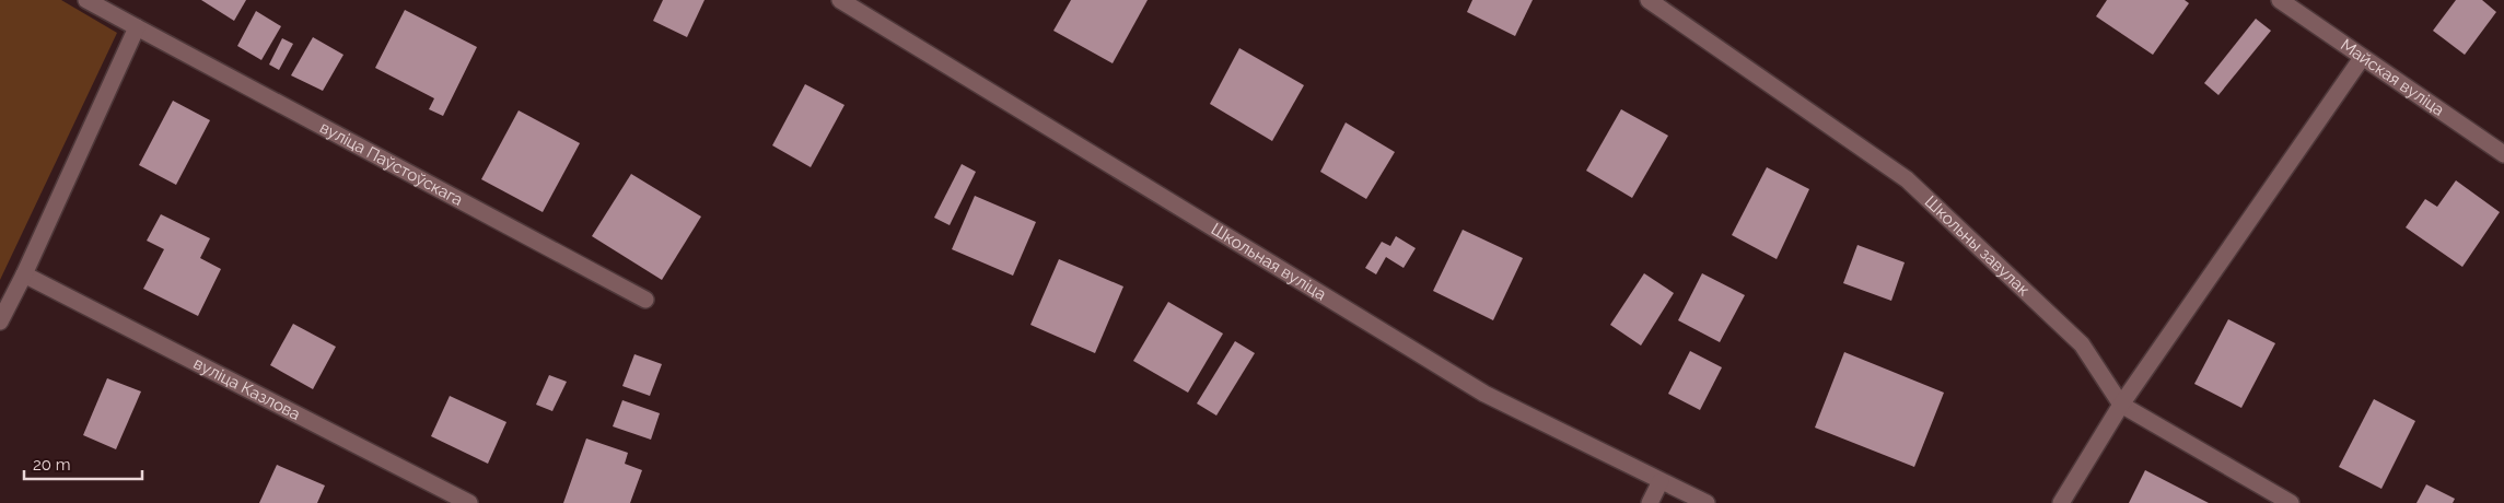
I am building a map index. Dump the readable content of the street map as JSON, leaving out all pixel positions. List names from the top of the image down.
{
  "streets": {
    "street": [
      "Майская вуліца",
      "вуліца Паўстоўскага",
      "Школьны завулак",
      "Школьная вуліца",
      "вуліца Казлова"
    ]
  },
  "scale_bar": "20 m"
}
